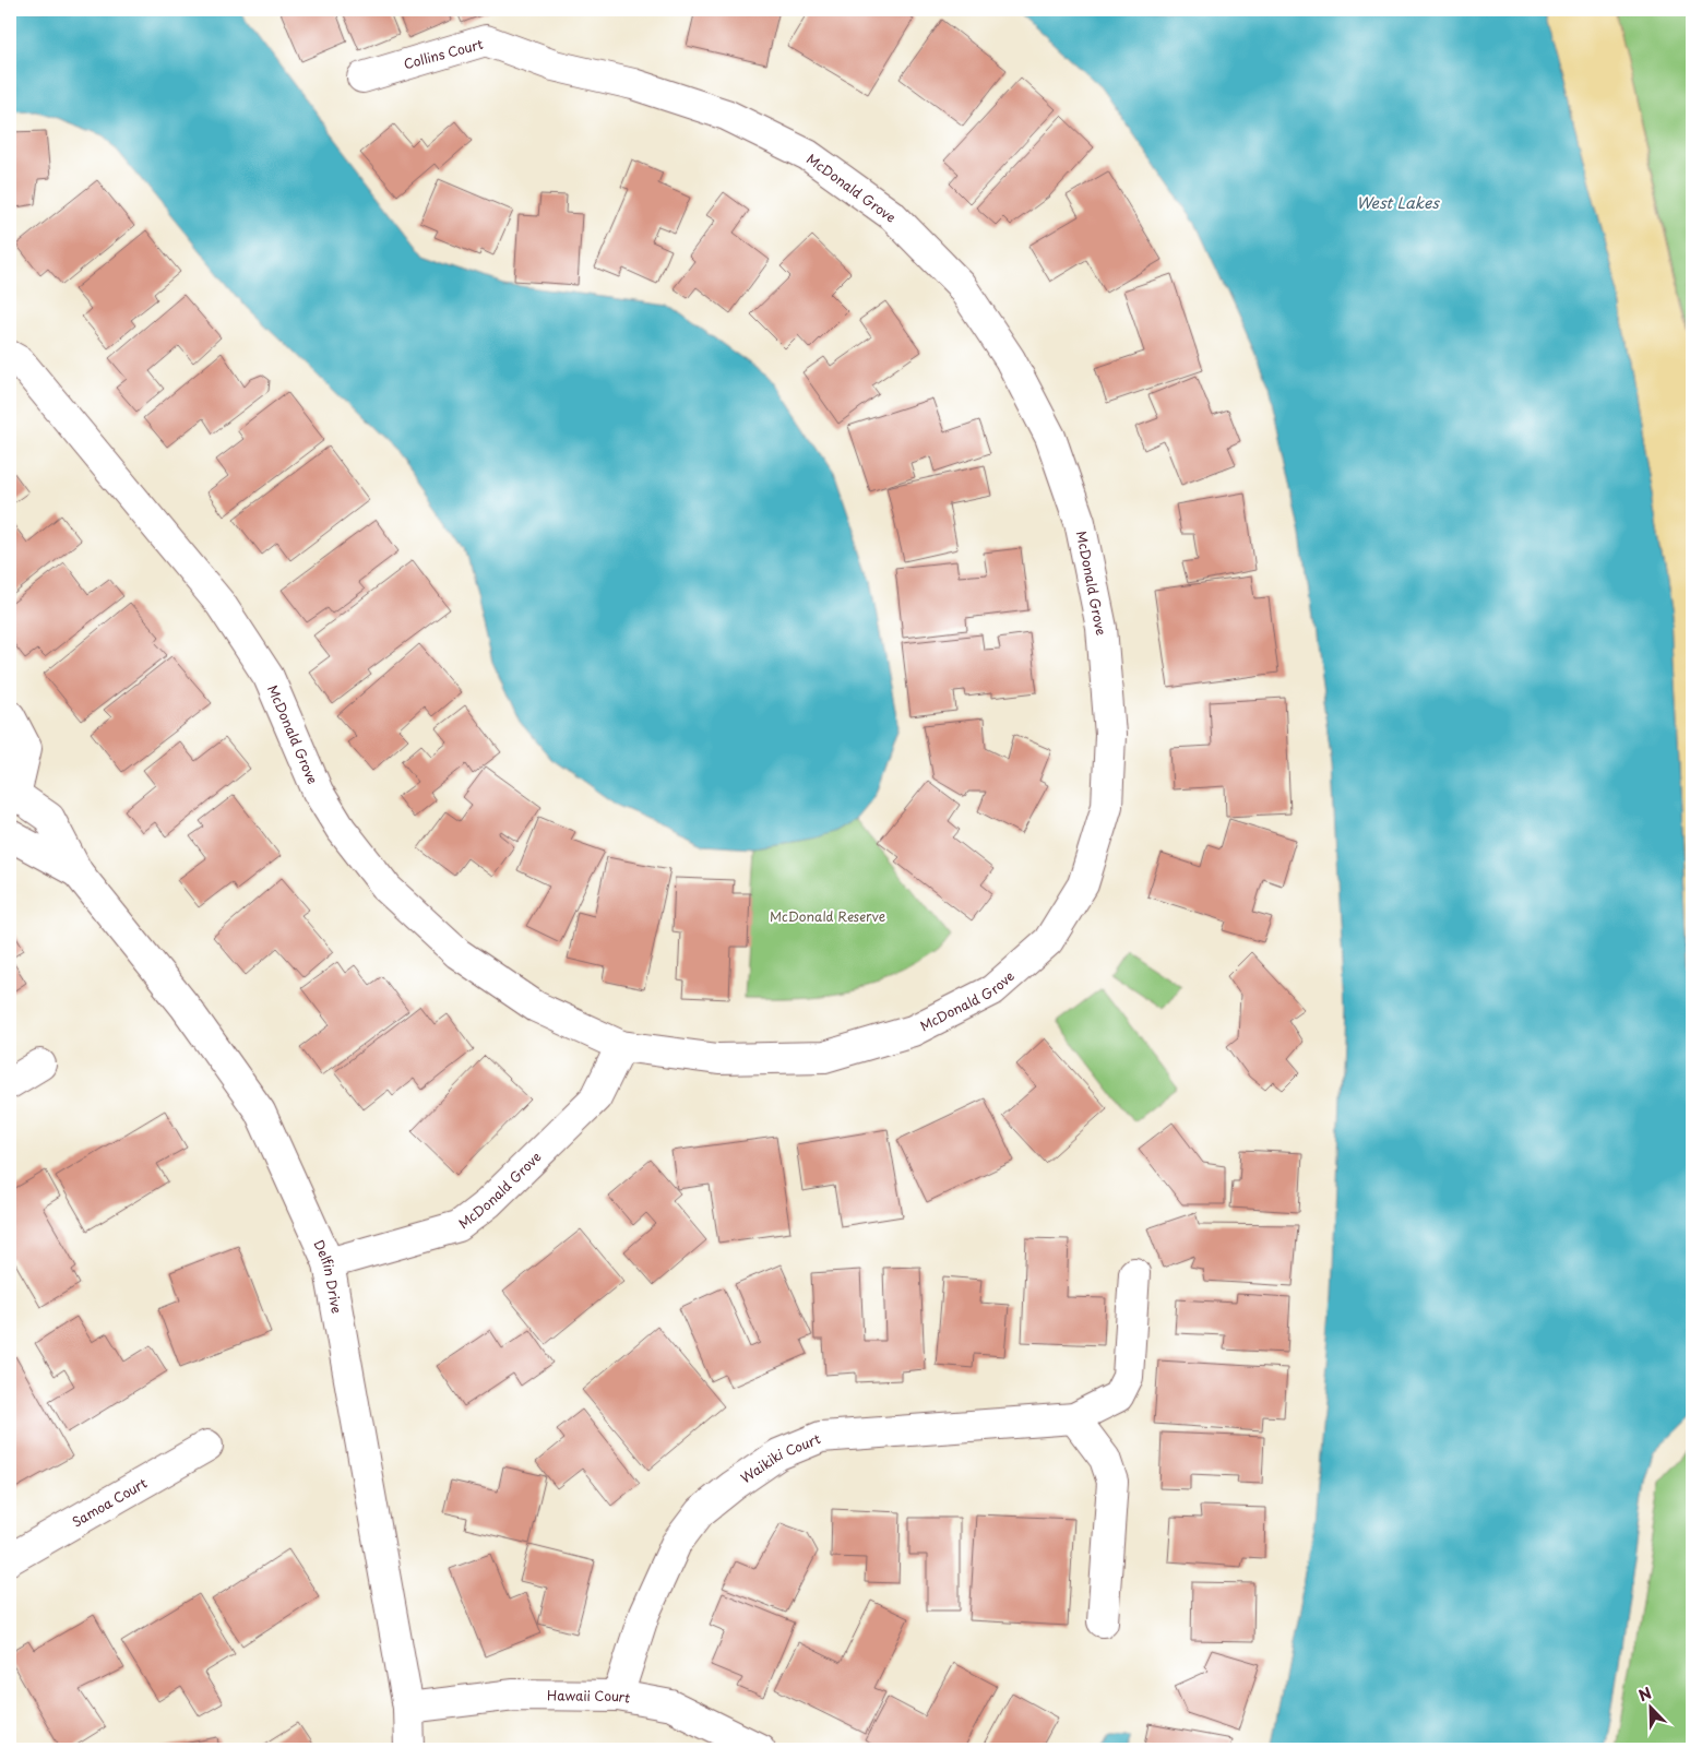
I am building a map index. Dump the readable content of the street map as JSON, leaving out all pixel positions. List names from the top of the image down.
{
  "streets": {
    "street": [
      "Collins Court",
      "McDonald Grove",
      "Delfin Drive",
      "Waikiki Court",
      "Samoa Court",
      "Hawaii Court"
    ]
  },
  "crossings": [
    ["Collins Court", "McDonald Grove"],
    ["McDonald Grove", "Delfin Drive"],
    ["Delfin Drive", "Hawaii Court"],
    ["Waikiki Court", "Hawaii Court"]
  ],
  "water": ["West Lakes"],
  "parks": ["McDonald Reserve"],
  "north": "top left"
}
